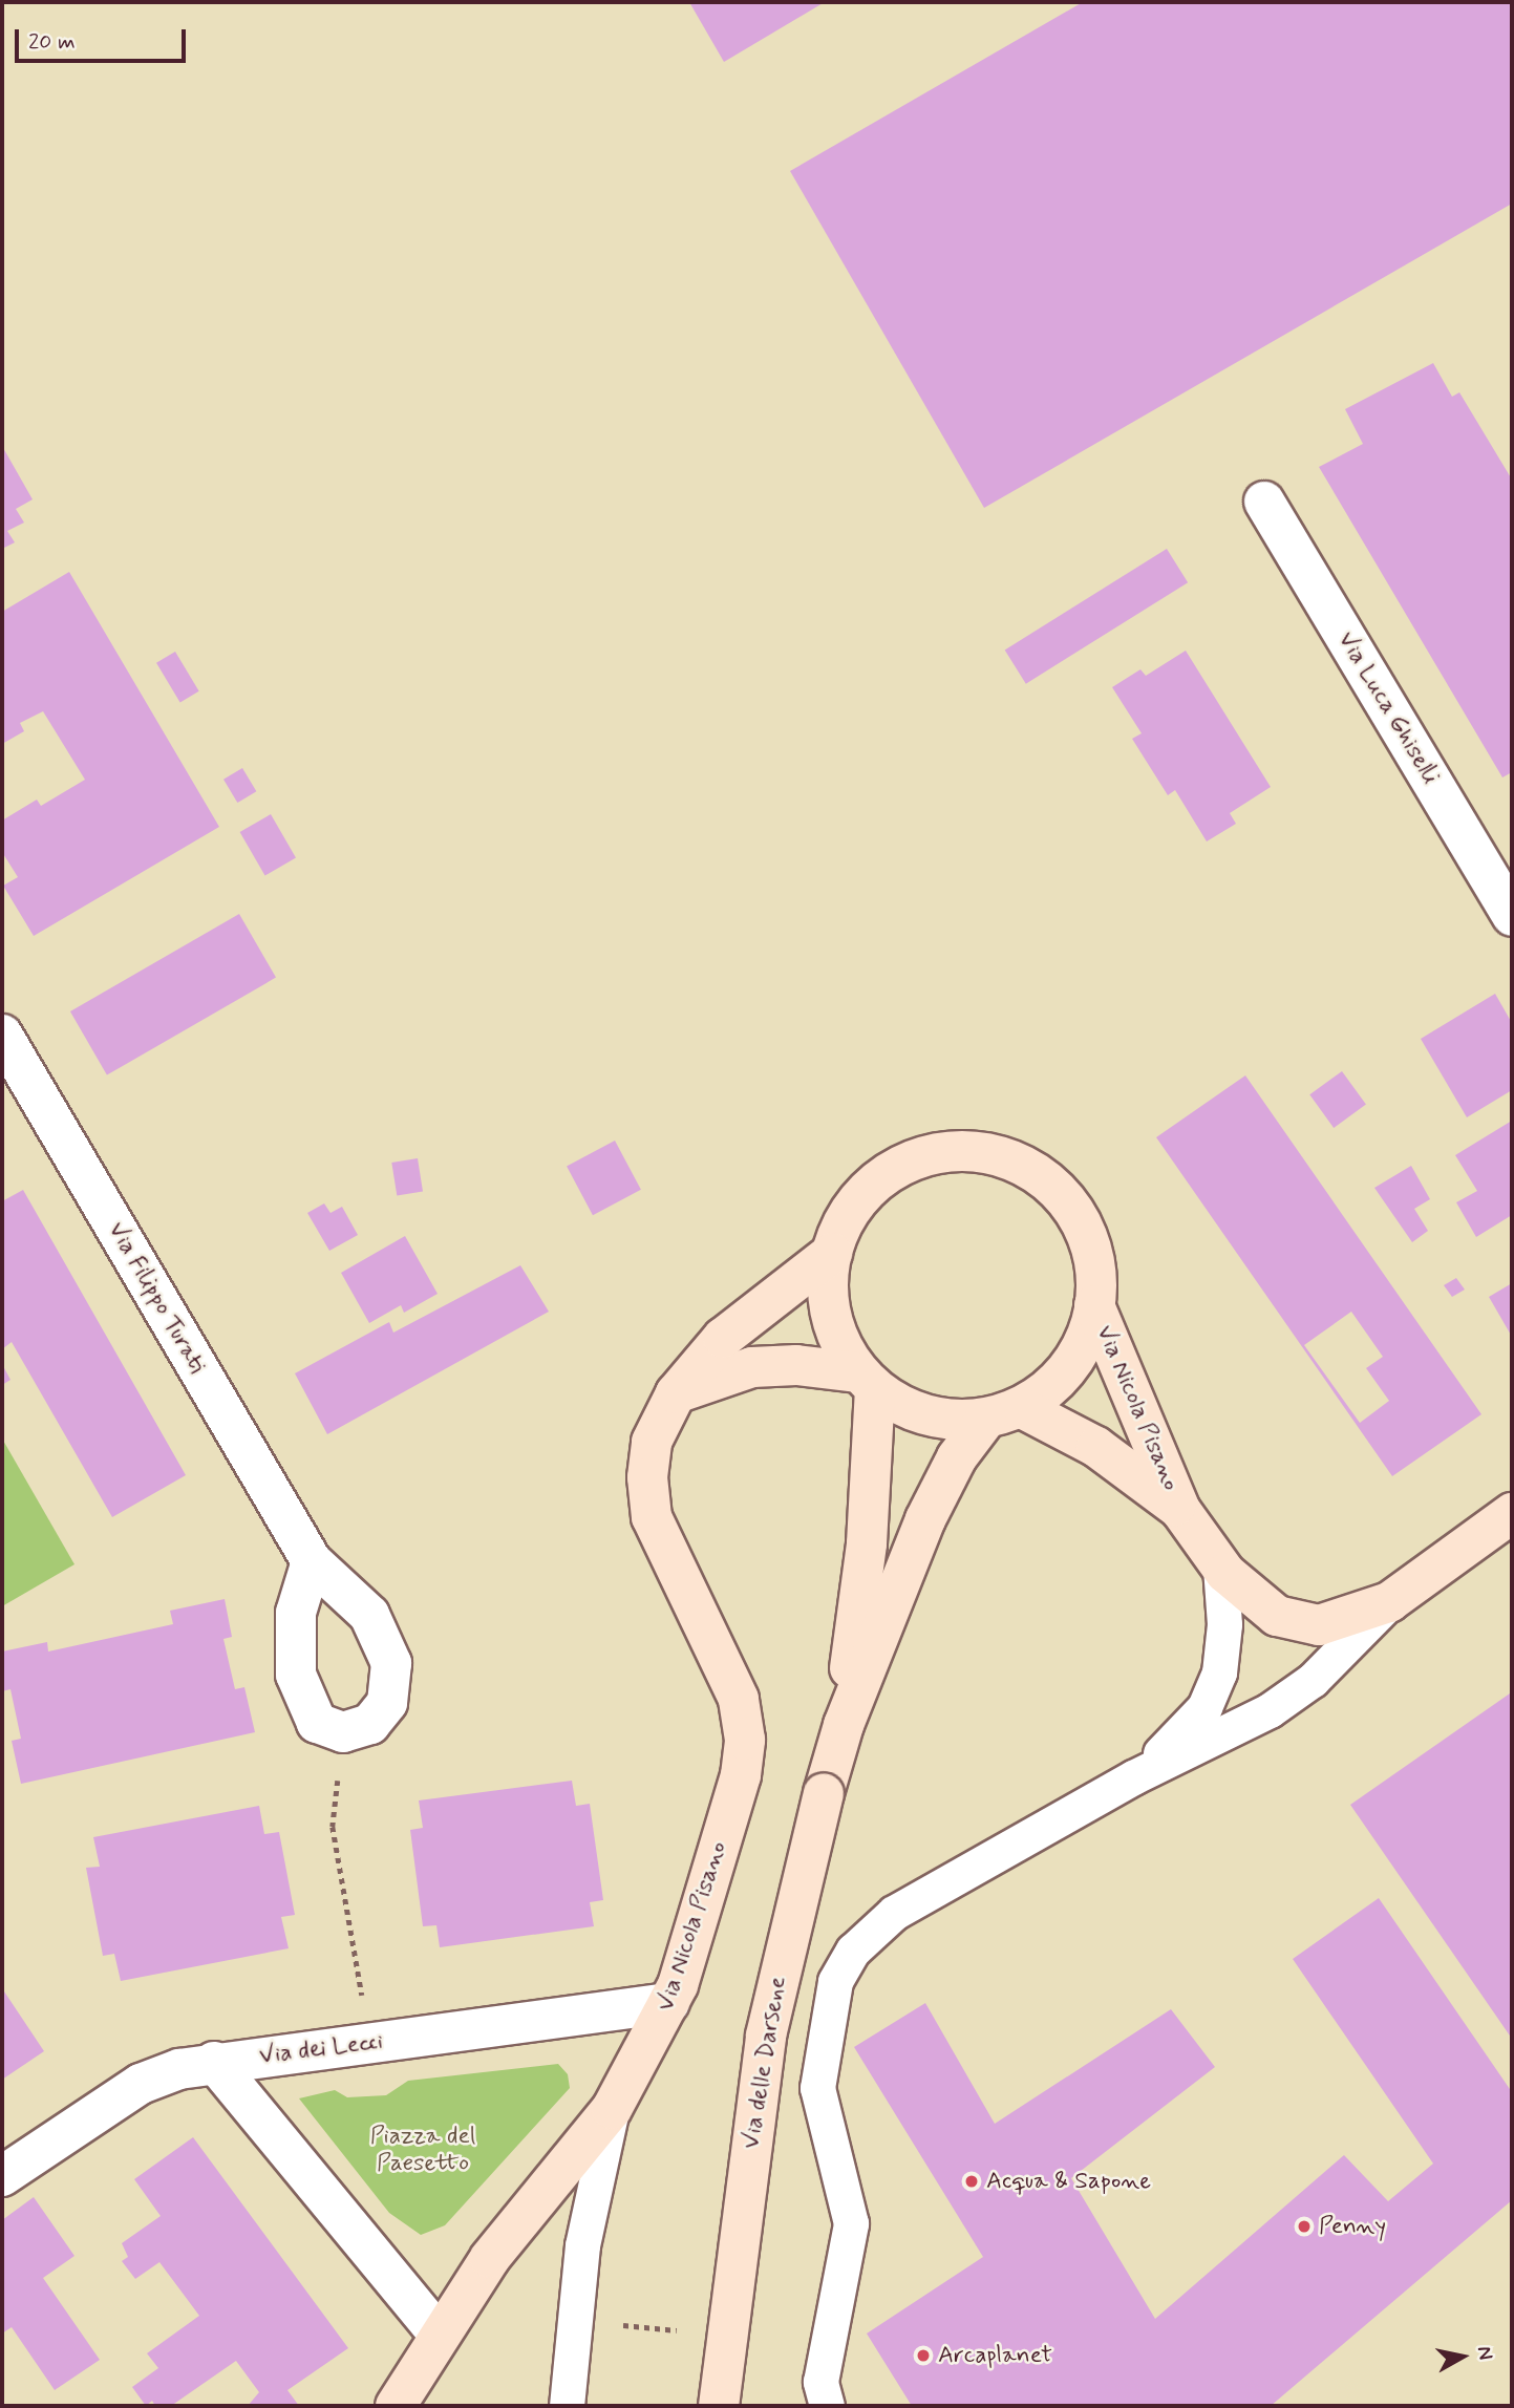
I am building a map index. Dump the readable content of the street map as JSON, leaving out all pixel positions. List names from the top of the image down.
{
  "streets": {
    "street": [
      "Via Luca Ghiselli",
      "Via Filippo Turati",
      "Via Nicola Pisano",
      "Via dei Lecci",
      "Via delle Darsene"
    ]
  },
  "crossings": [
    ["Via Nicola Pisano", "Via dei Lecci"],
    ["Via Nicola Pisano", "Via delle Darsene"]
  ],
  "parks": ["Piazza del Paesetto"],
  "places": ["Acqua & Sapone", "Penny", "Arcaplanet"],
  "scale_bar": "20 m",
  "north": "right"
}
